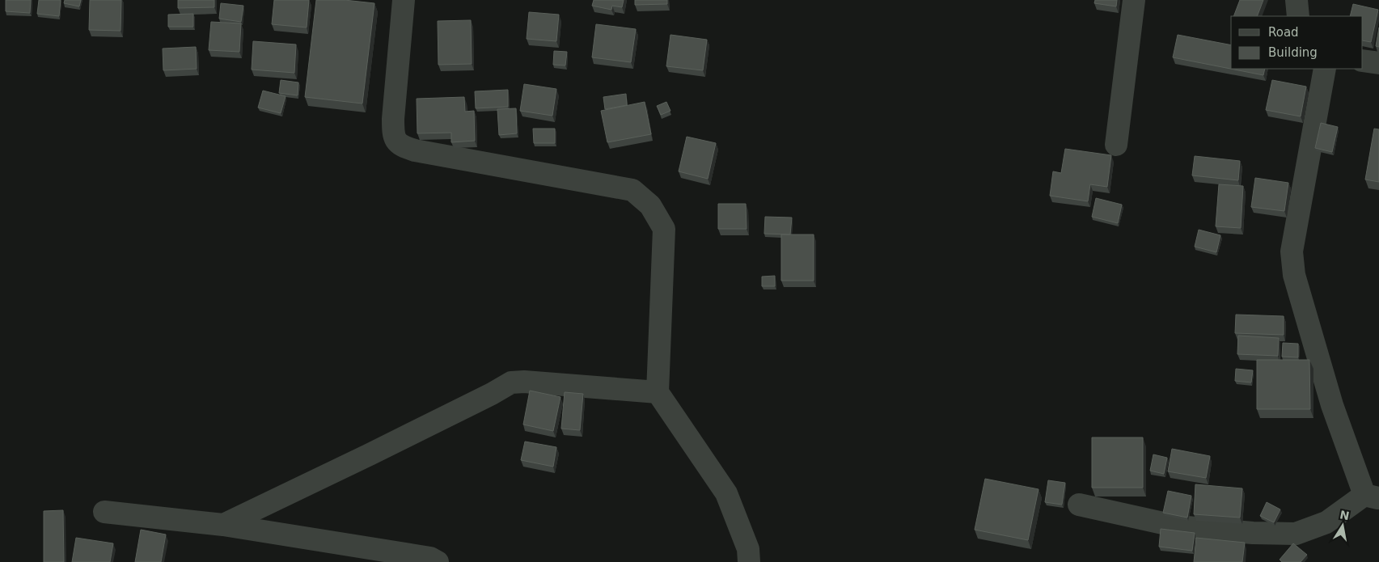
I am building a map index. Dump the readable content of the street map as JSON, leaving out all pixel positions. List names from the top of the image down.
{
  "legend": ["Road", "Building"],
  "north": "top"
}
